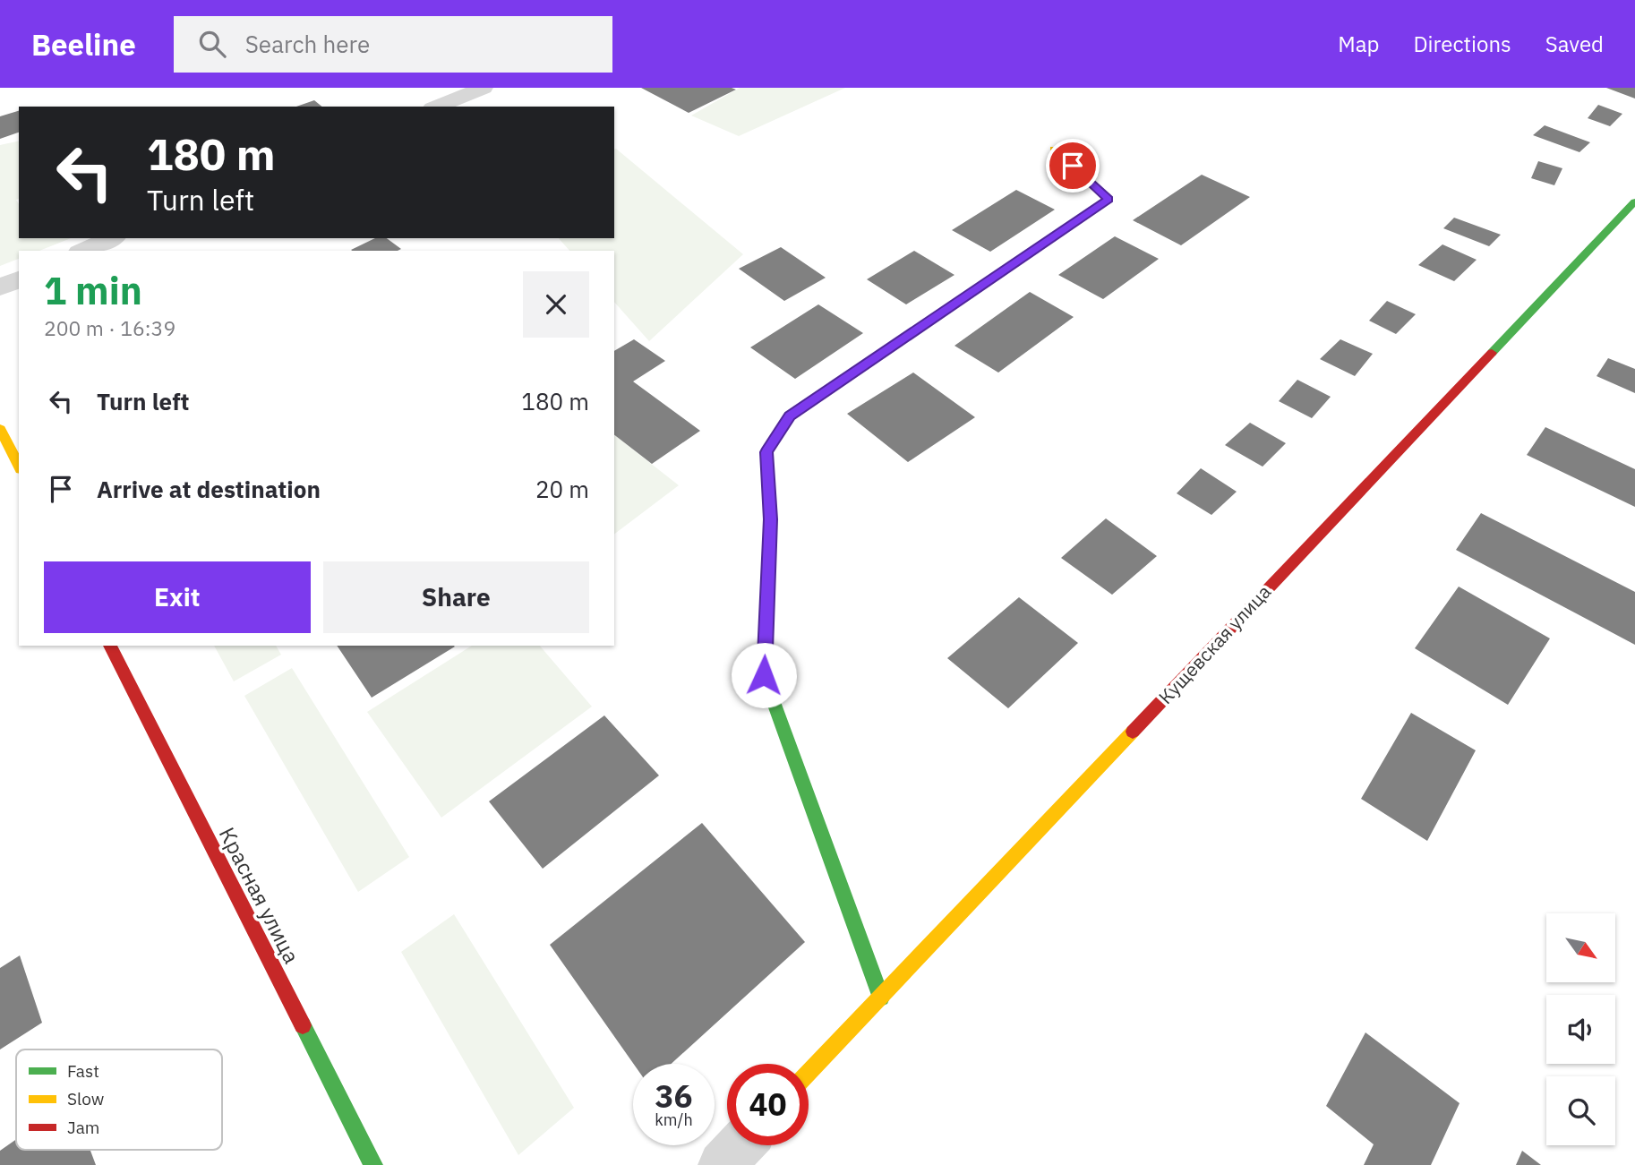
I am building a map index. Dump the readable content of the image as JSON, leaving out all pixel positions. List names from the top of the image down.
{
  "streets": {
    "street": ["Кущевская улица", "Красная улица"]
  },
  "legend": ["Fast", "Slow", "Jam"],
  "north": "bottom right",
  "page": {
    "header": "Beeline",
    "search": "Search here",
    "nav": ["Map", "Directions", "Saved"],
    "turn": ["180 m", "Turn left"],
    "heading": ["1 min", "200 m · 16:39"],
    "list": [
      {
        "name": "Turn left",
        "value": "180 m"
      },
      {
        "name": "Arrive at destination",
        "value": "20 m"
      }
    ],
    "buttons": ["Exit", "Share"],
    "speed": "36 km/h",
    "limit": "40"
  }
}
